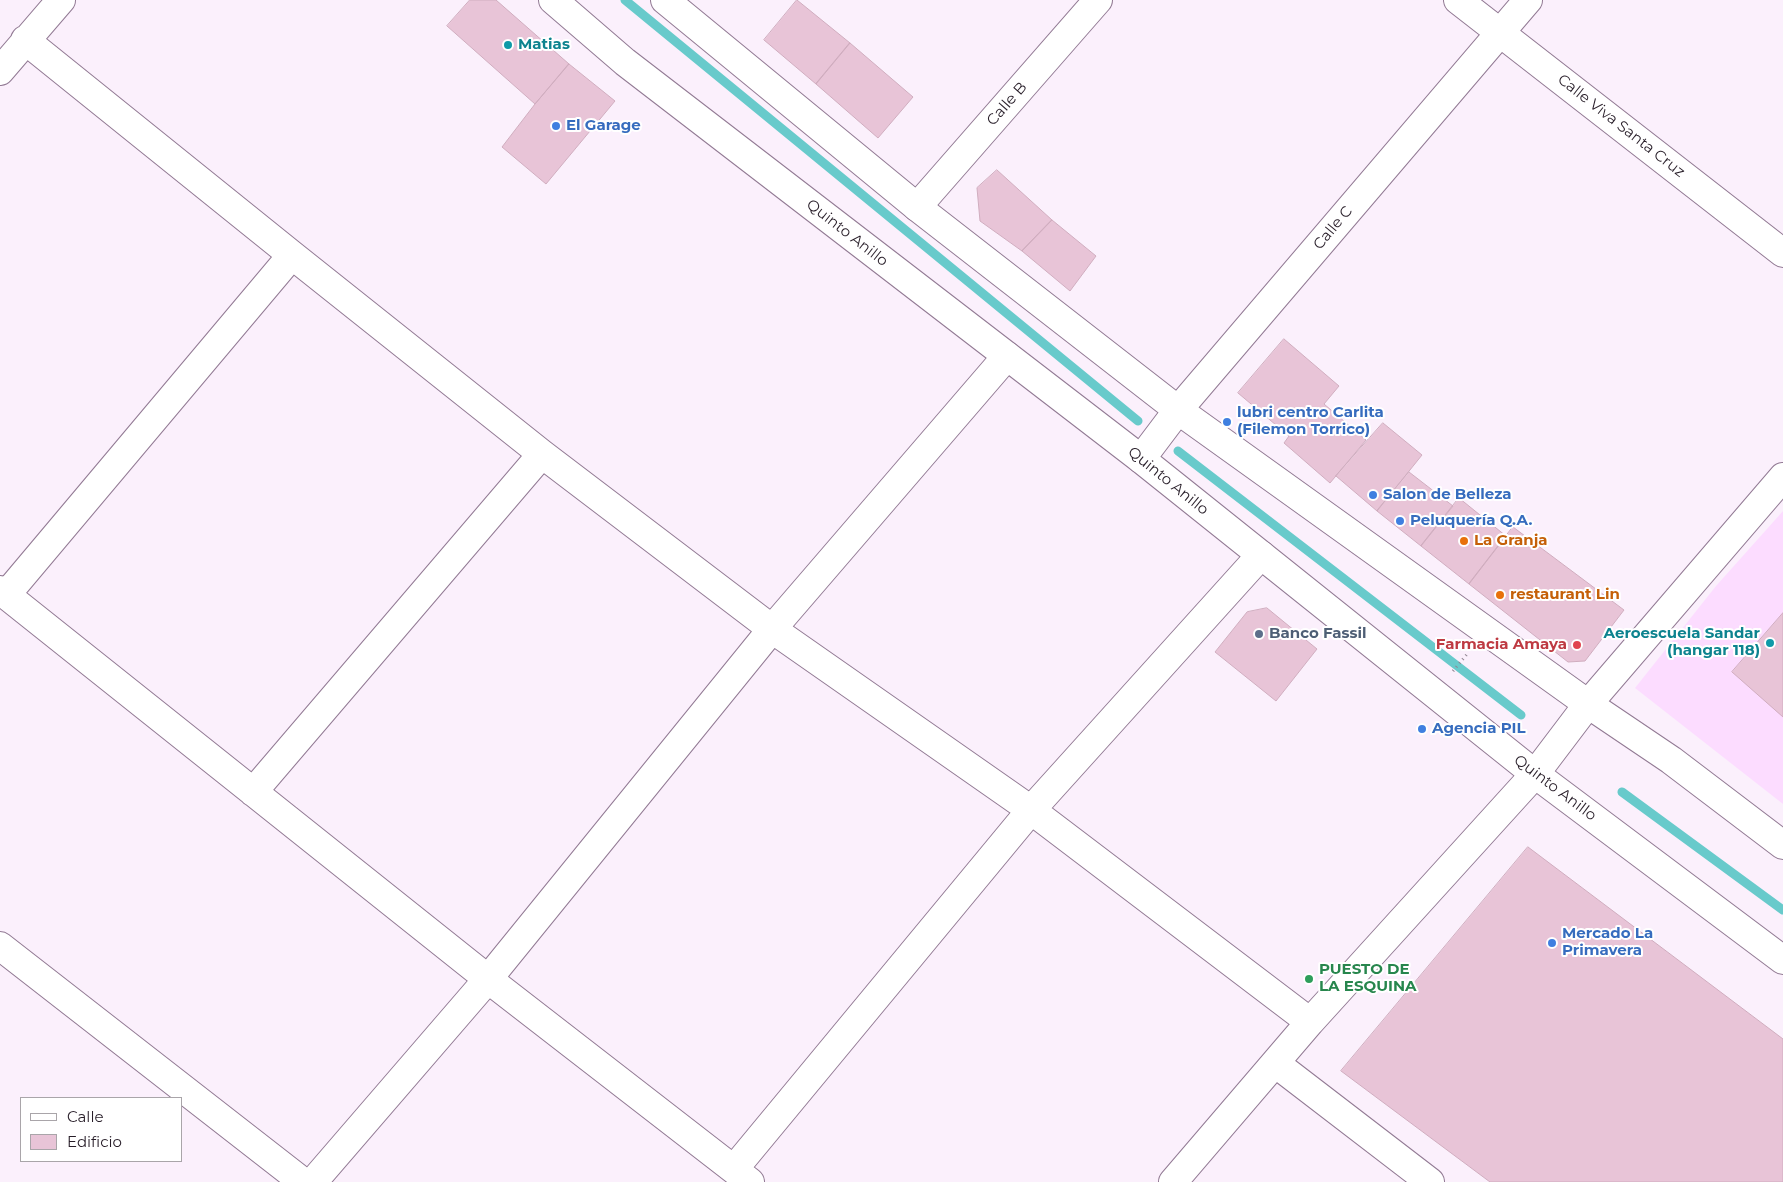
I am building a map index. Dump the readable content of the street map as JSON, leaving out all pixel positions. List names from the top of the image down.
{
  "streets": {
    "street": [
      "Calle B",
      "Calle Viva Santa Cruz",
      "Calle C",
      "Quinto Anillo"
    ]
  },
  "crossings": [
    ["Calle Viva Santa Cruz", "Calle C"],
    ["Calle C", "Quinto Anillo"]
  ],
  "places": [
    "Matias",
    "El Garage",
    "lubri centro Carlita (Filemon Torrico)",
    "Salon de Belleza",
    "Peluquería Q.A.",
    "La Granja",
    "restaurant Lin",
    "Banco Fassil",
    "Aeroescuela Sandar (hangar 118)",
    "Farmacia Amaya",
    "Agencia PIL",
    "Mercado La Primavera",
    "PUESTO DE LA ESQUINA"
  ],
  "legend": ["Calle", "Edificio"]
}
